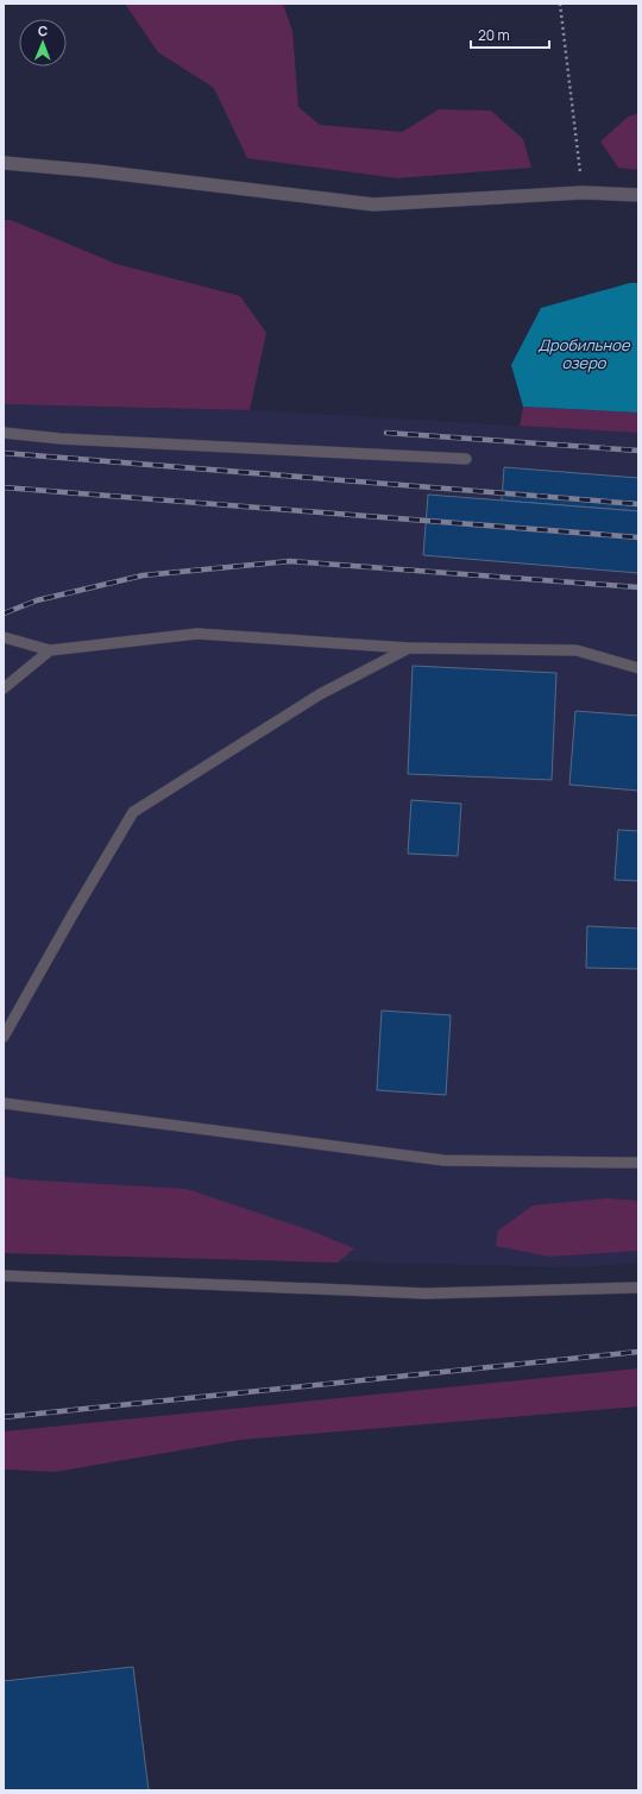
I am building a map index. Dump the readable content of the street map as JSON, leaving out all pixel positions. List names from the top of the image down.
{
  "water": ["Дробильное озеро"],
  "scale_bar": "20 m",
  "north": "top"
}
